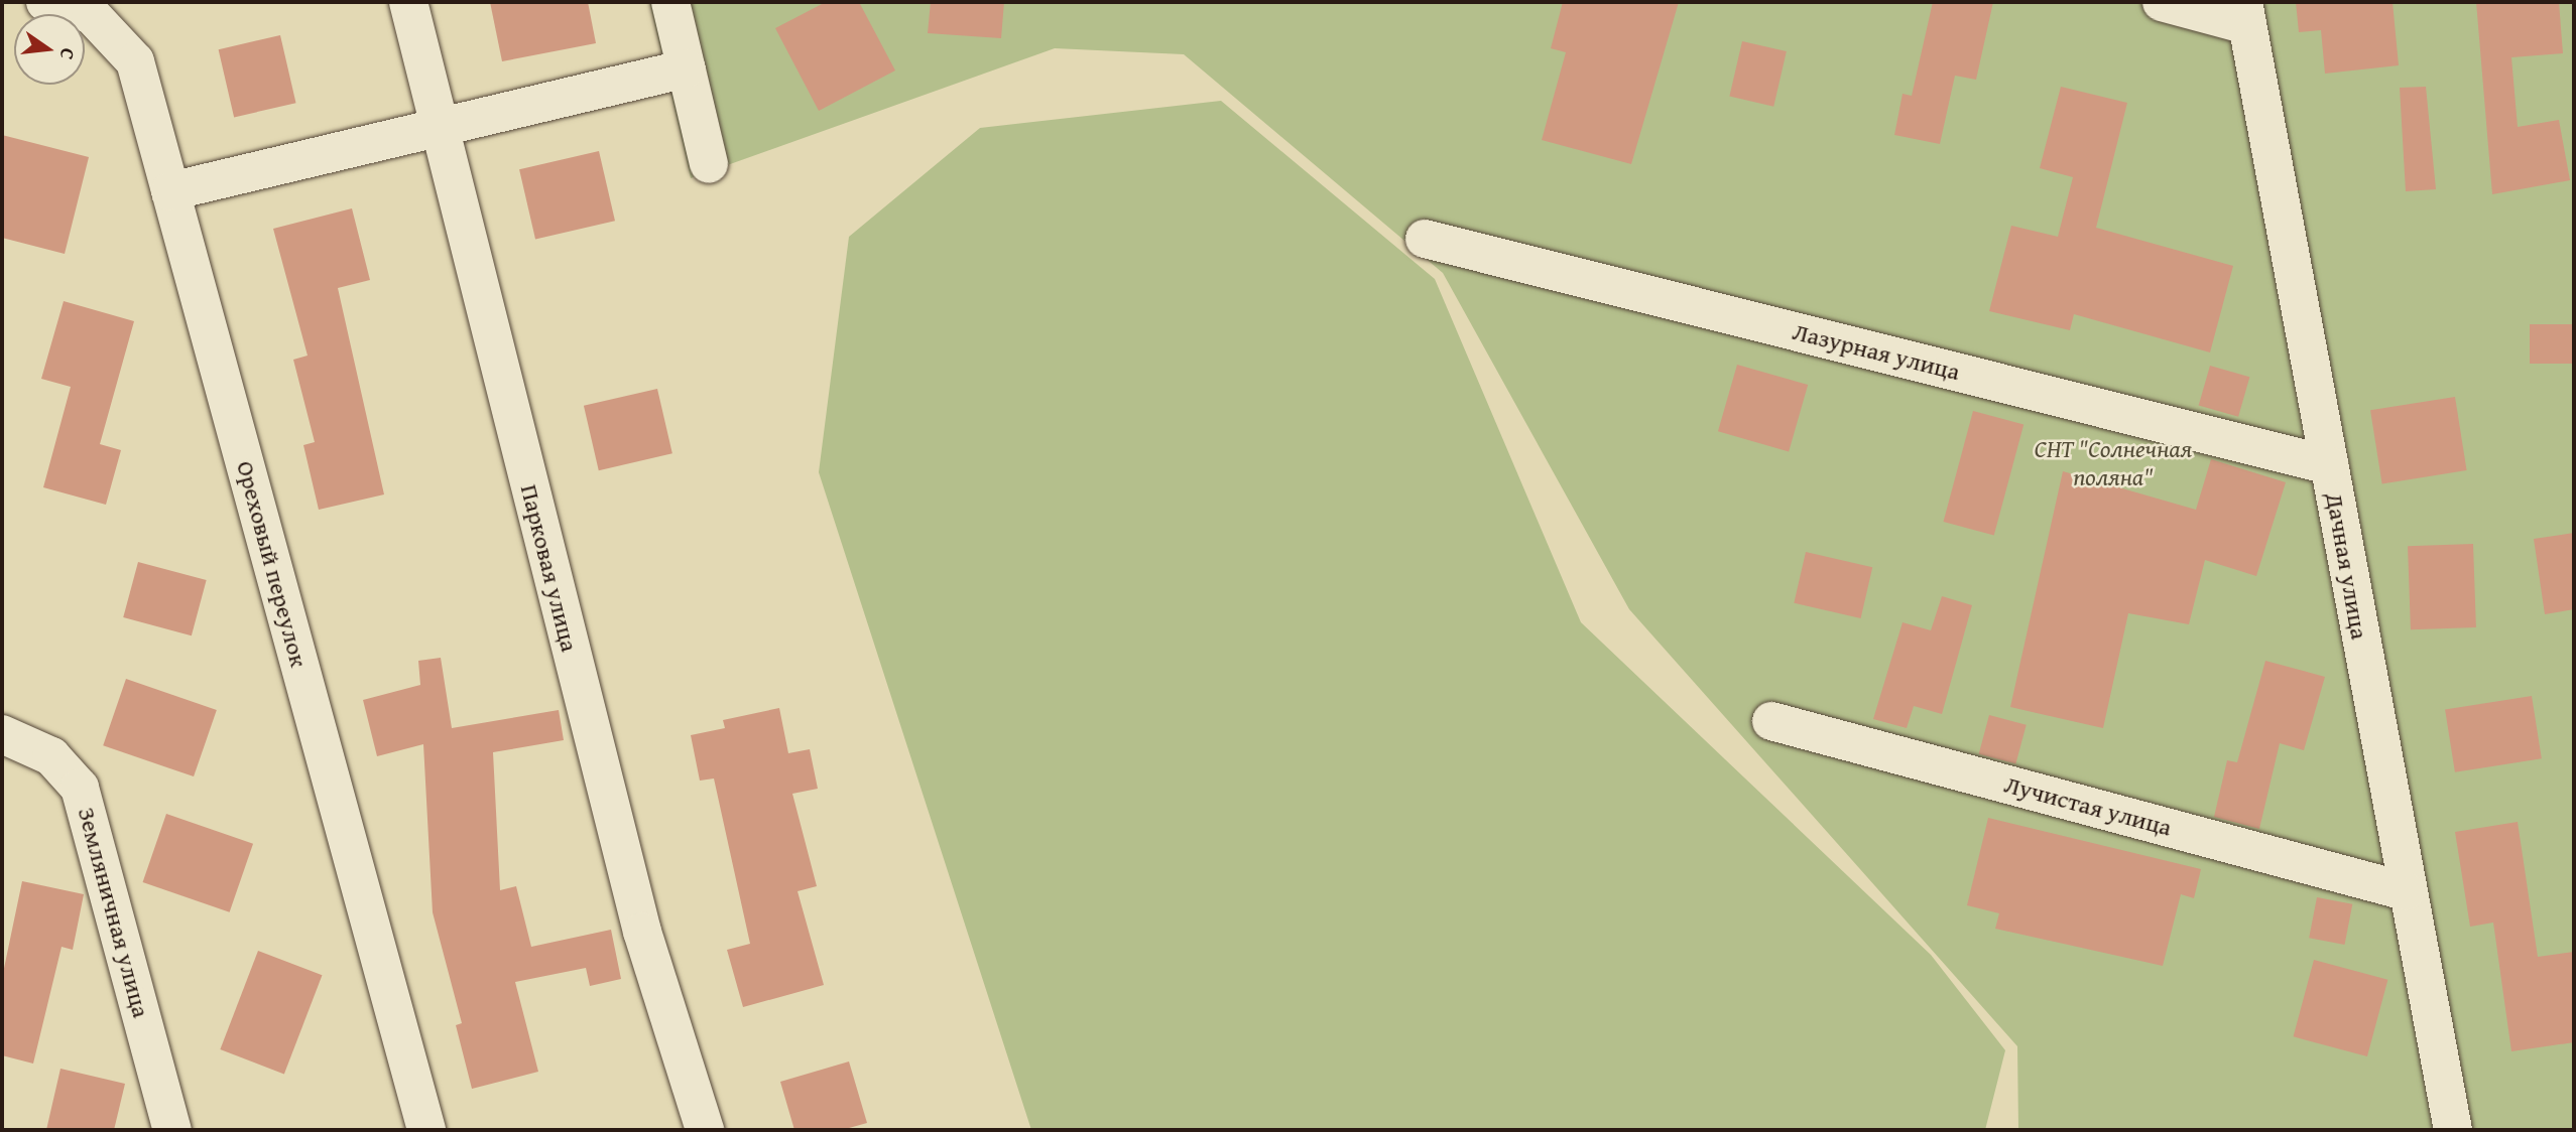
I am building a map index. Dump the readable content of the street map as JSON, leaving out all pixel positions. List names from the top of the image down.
{
  "streets": {
    "street": [
      "Лазурная улица",
      "Ореховый переулок",
      "Дачная улица",
      "Парковая улица",
      "Лучистая улица",
      "Земляничная улица"
    ]
  },
  "crossings": [
    ["Лазурная улица", "Дачная улица"],
    ["Дачная улица", "Лучистая улица"]
  ],
  "parks": ["СНТ \"Солнечная поляна\""],
  "north": "right"
}
